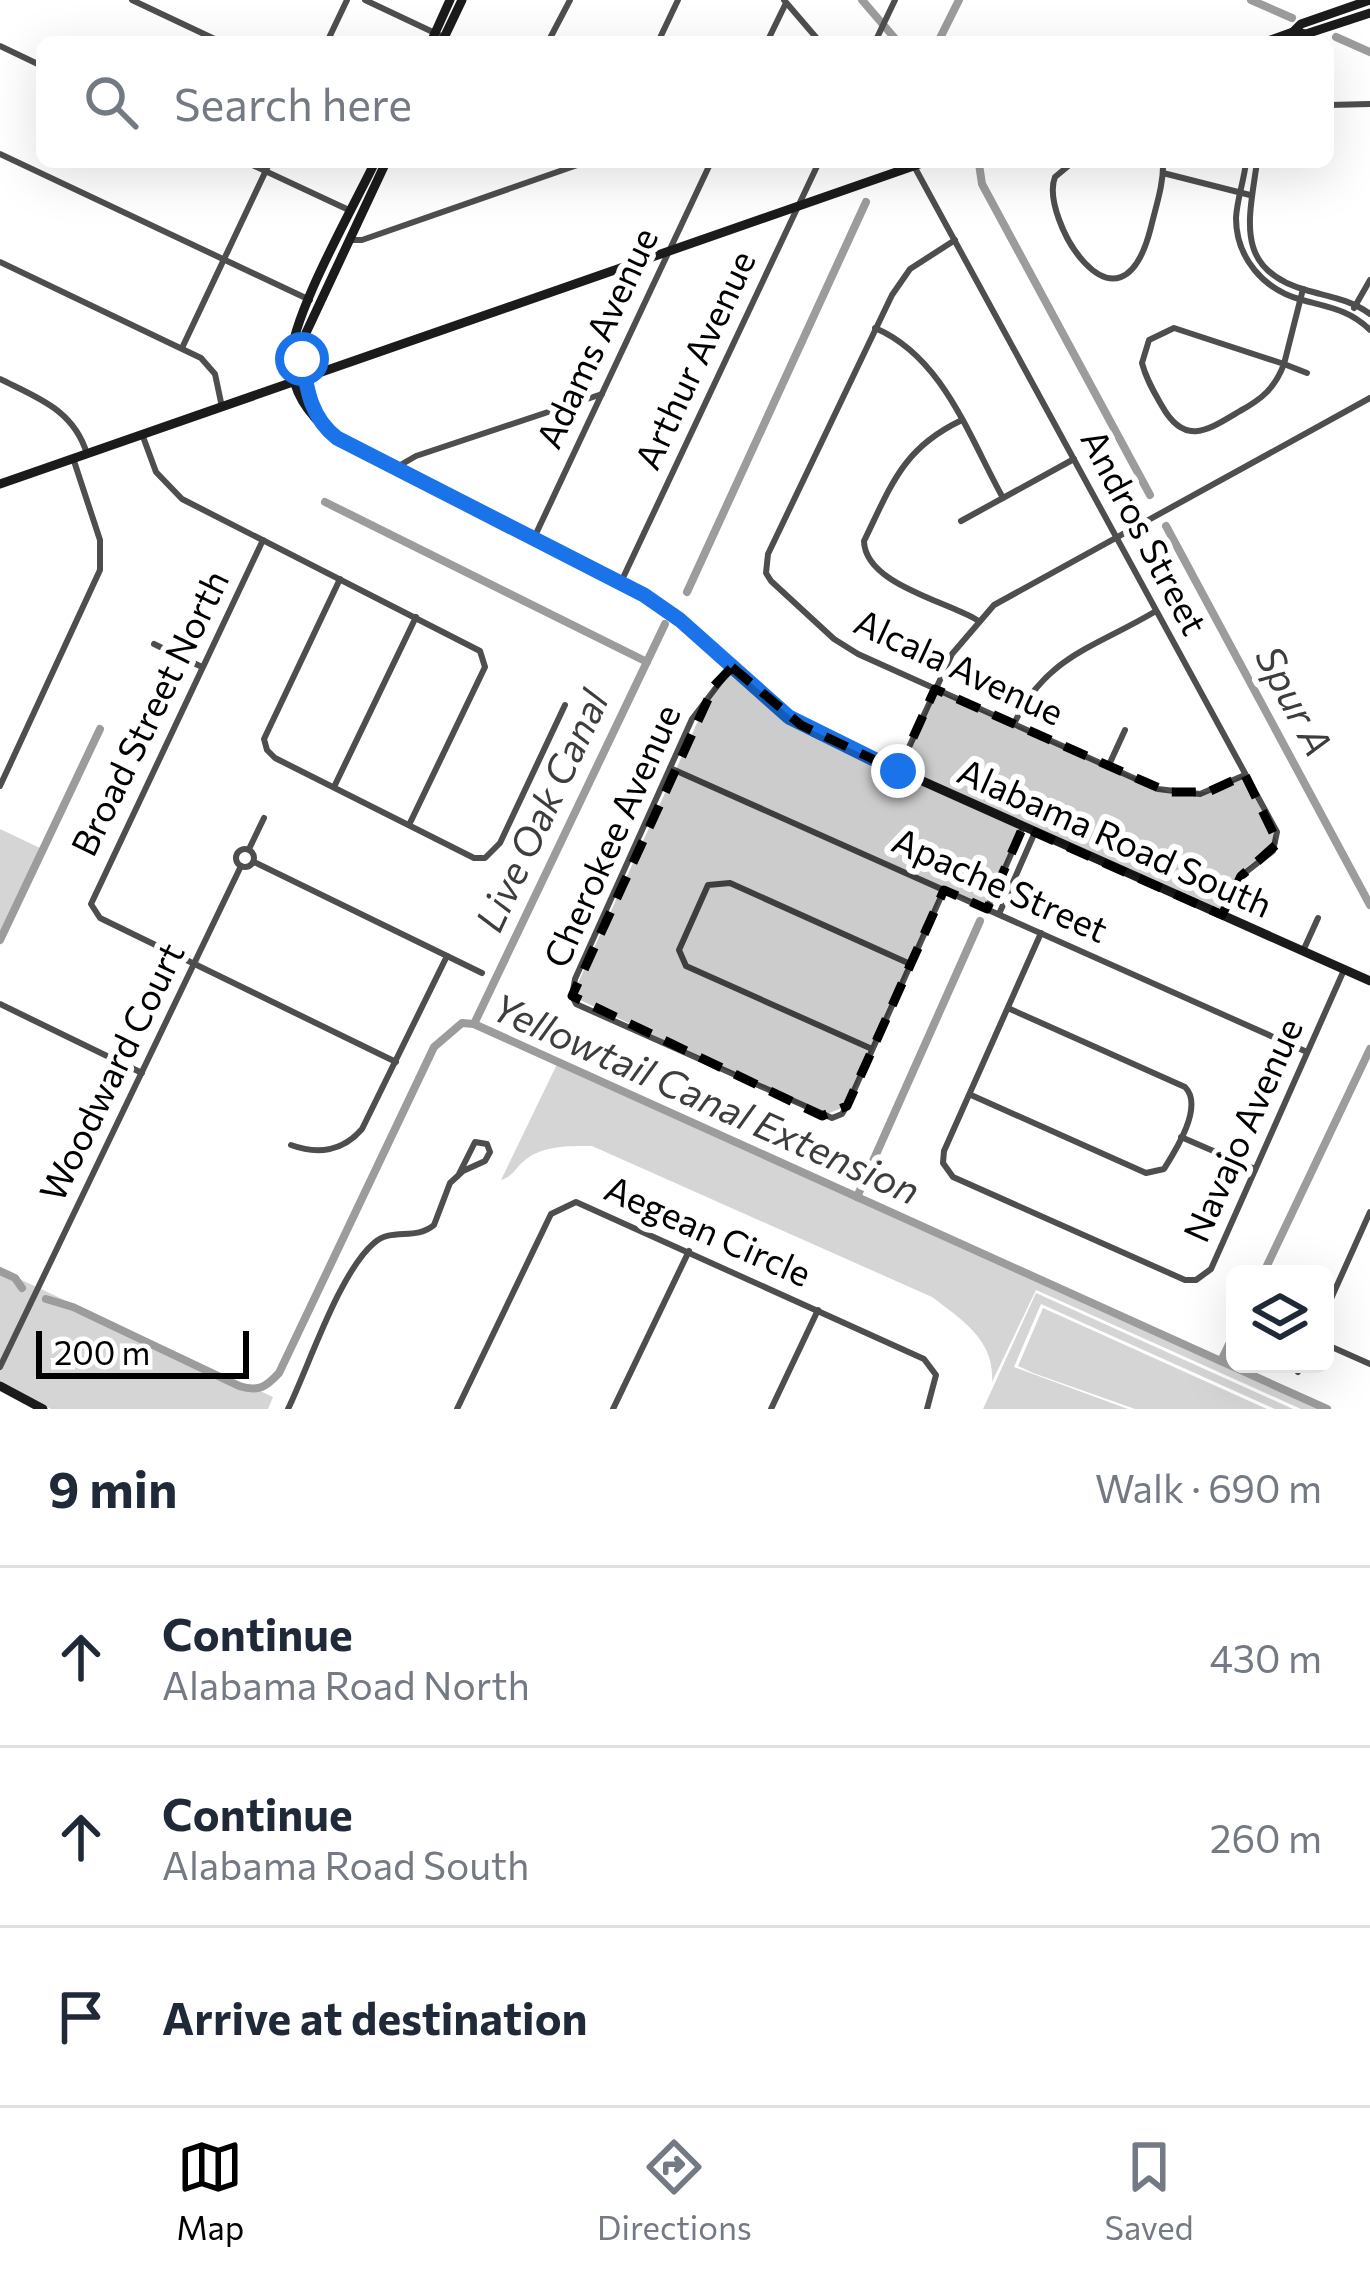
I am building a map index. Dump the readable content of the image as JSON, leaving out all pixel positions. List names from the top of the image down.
{
  "streets": {
    "main road": ["Alabama Road South"],
    "street": [
      "Adams Avenue",
      "Arthur Avenue",
      "Andros Street",
      "Alcala Avenue",
      "Broad Street North",
      "Cherokee Avenue",
      "Apache Street",
      "Woodward Court",
      "Navajo Avenue",
      "Aegean Circle"
    ]
  },
  "crossings": [
    ["Adams Avenue", "Alabama Road South"],
    ["Arthur Avenue", "Alabama Road South"],
    ["Andros Street", "Alcala Avenue"],
    ["Andros Street", "Alabama Road South"],
    ["Broad Street North", "Woodward Court"],
    ["Cherokee Avenue", "Alabama Road South"],
    ["Cherokee Avenue", "Apache Street"],
    ["Alabama Road South", "Navajo Avenue"],
    ["Apache Street", "Navajo Avenue"]
  ],
  "water": ["Spur A", "Live Oak Canal", "Yellowtail Canal Extension"],
  "scale_bar": "200 m",
  "page": {
    "search": "Search here",
    "scale": "200 m",
    "heading": ["9 min", "Walk · 690 m"],
    "list": [
      ["Continue", "Alabama Road North", "430 m"],
      ["Continue", "Alabama Road South", "260 m"],
      "Arrive at destination"
    ],
    "nav": ["Map", "Directions", "Saved"]
  }
}
